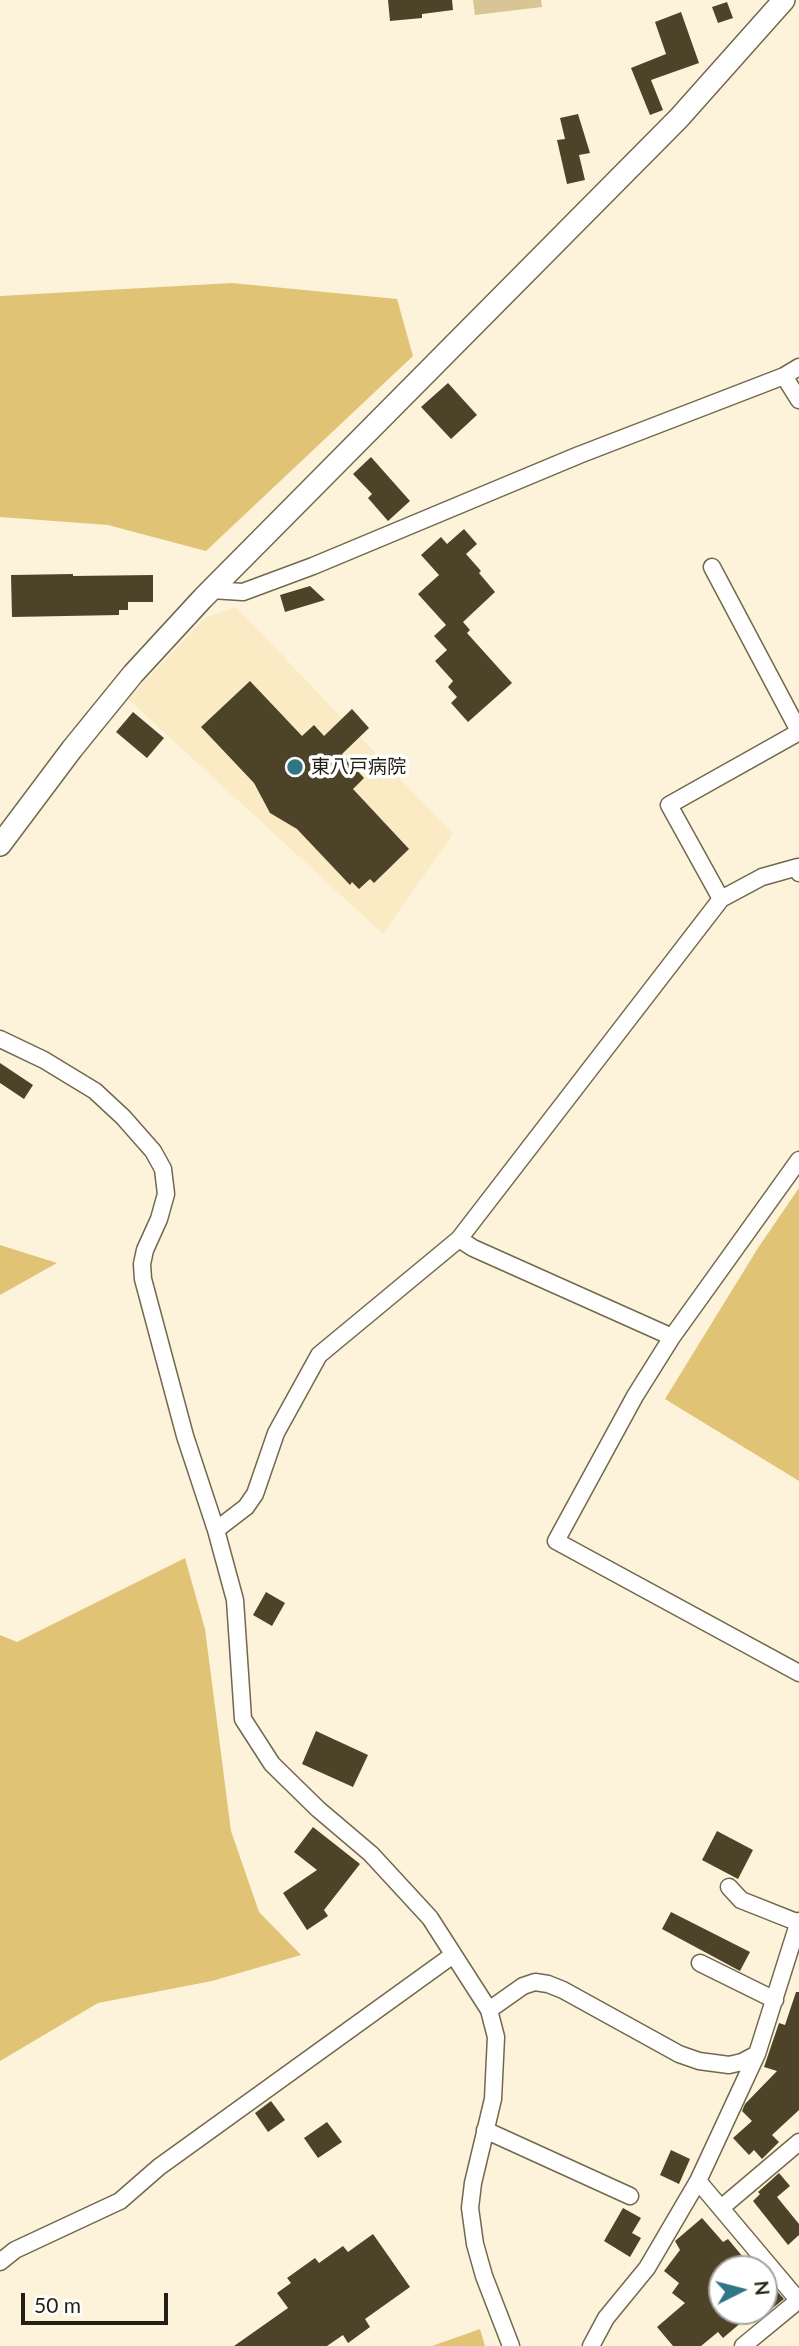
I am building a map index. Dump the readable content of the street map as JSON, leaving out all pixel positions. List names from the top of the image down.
{
  "places": ["東八戸病院"],
  "scale_bar": "50 m",
  "north": "right"
}
